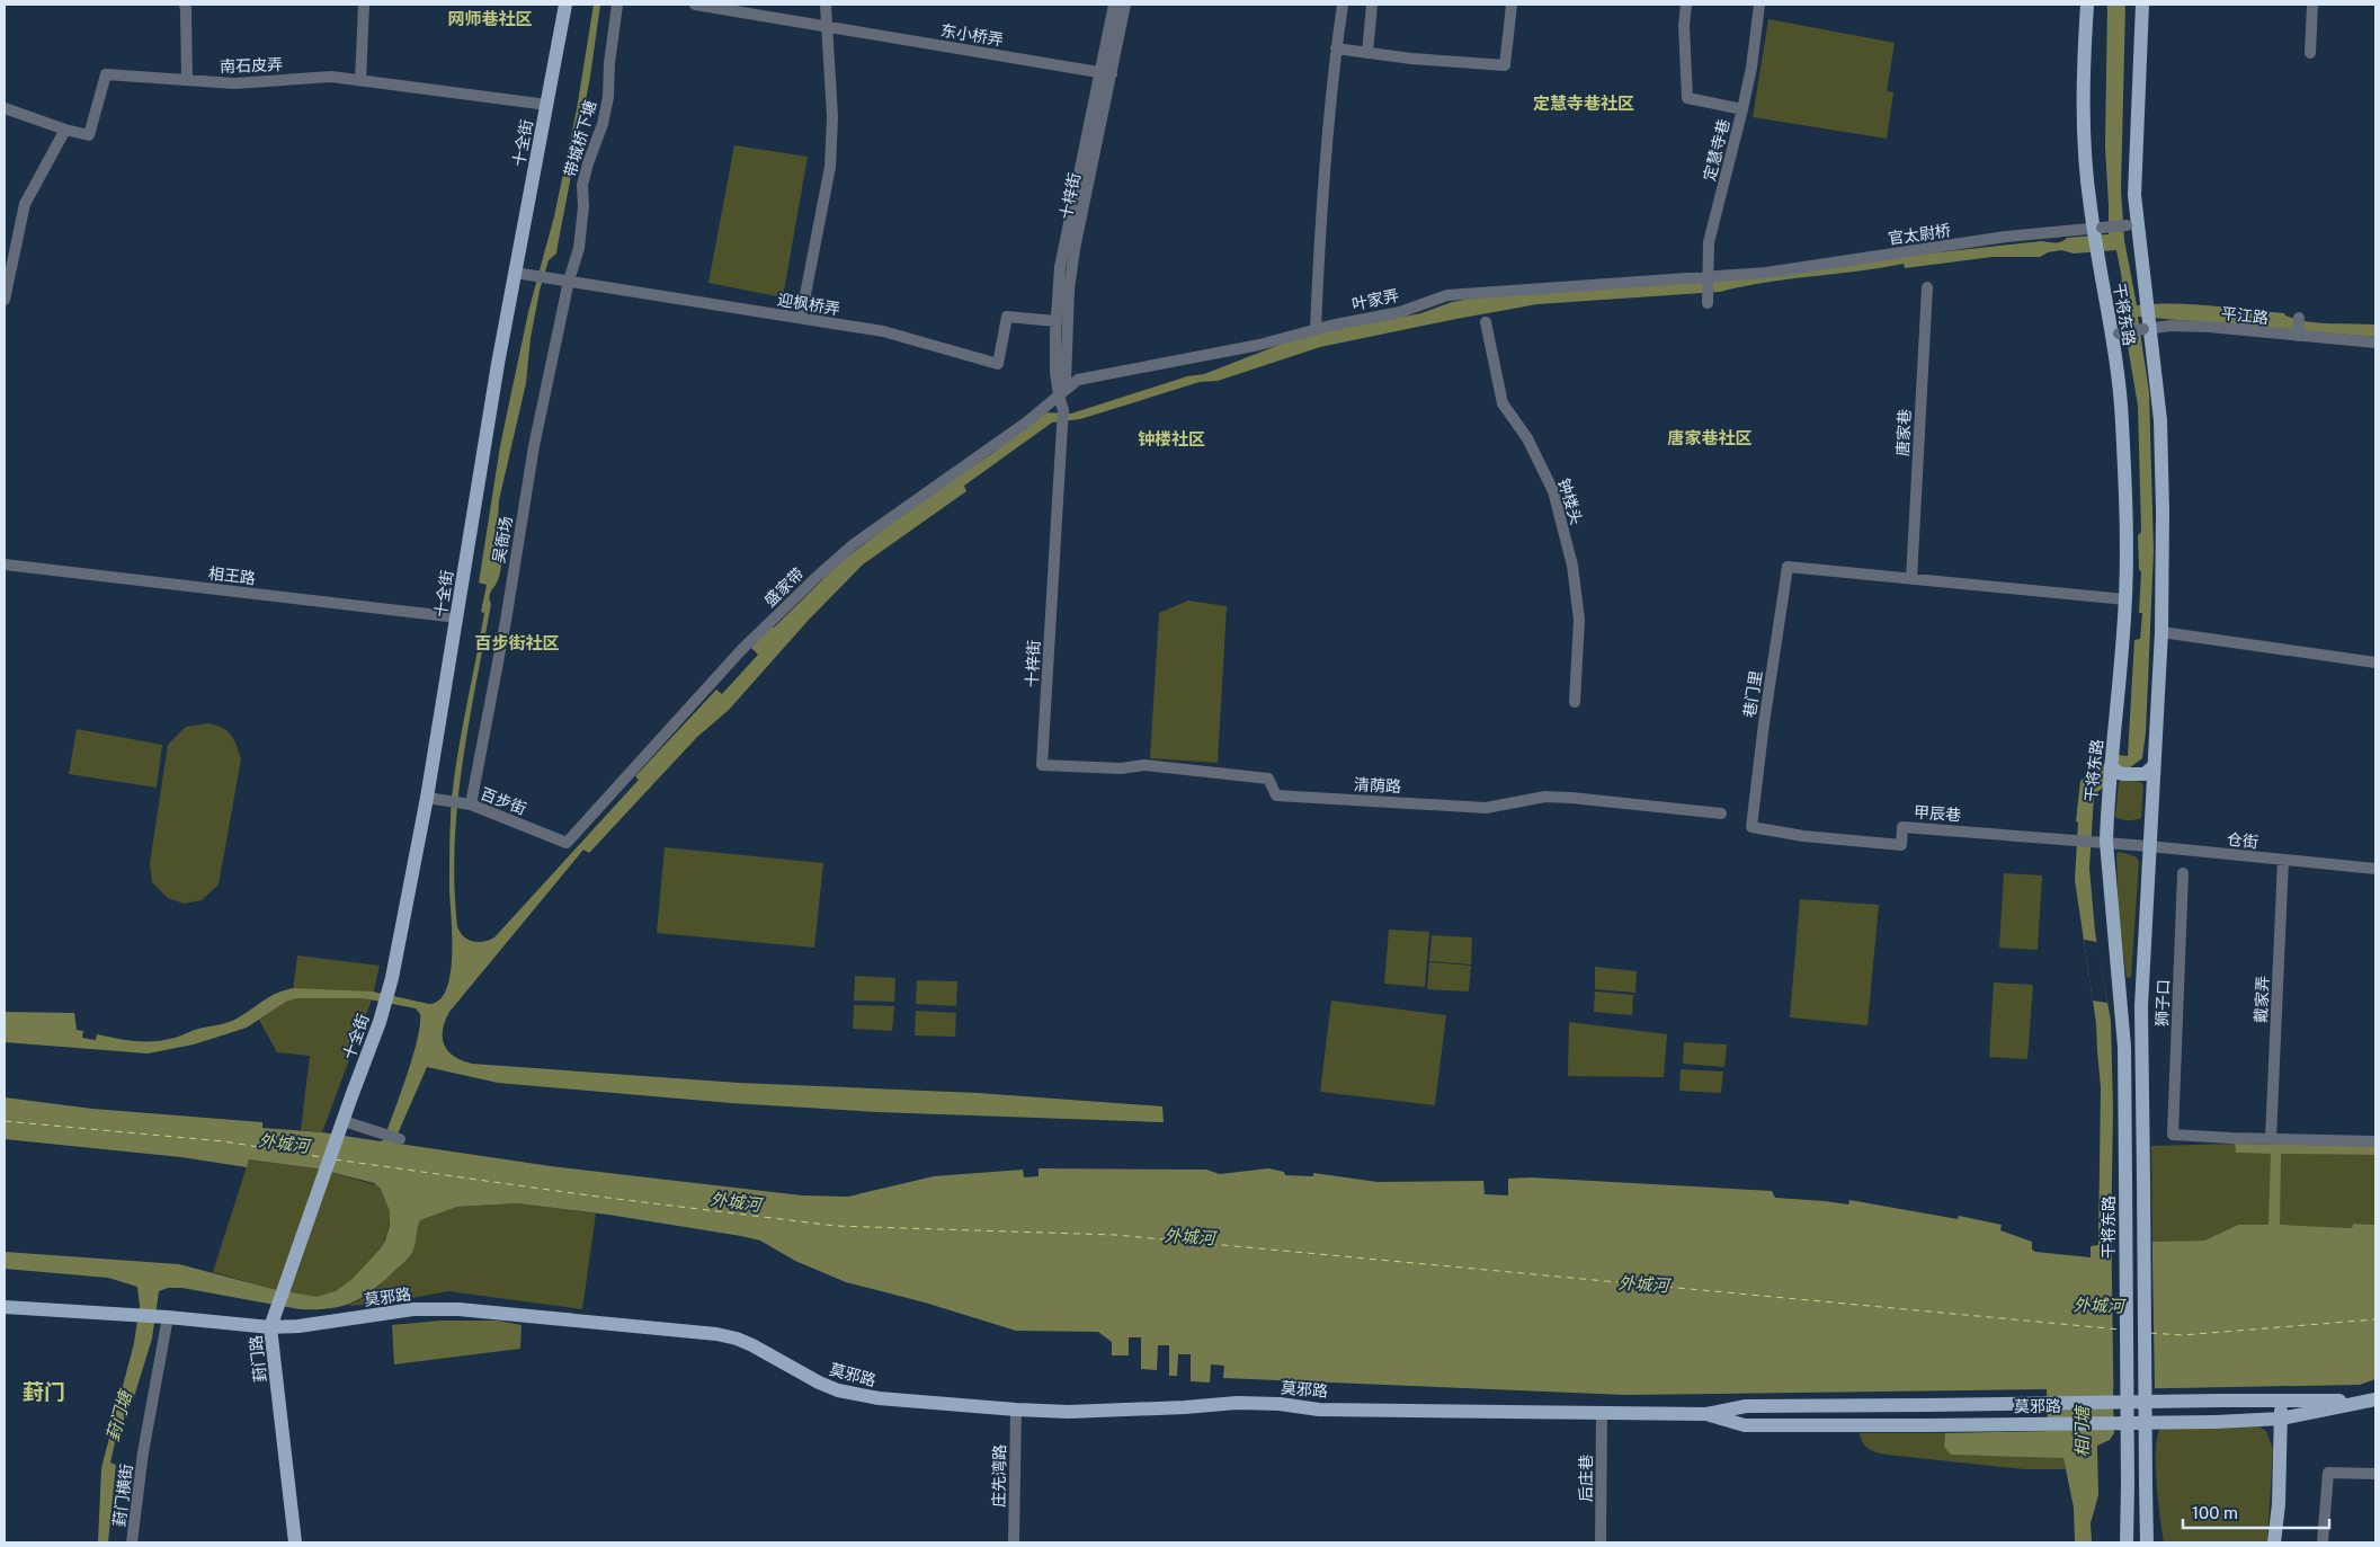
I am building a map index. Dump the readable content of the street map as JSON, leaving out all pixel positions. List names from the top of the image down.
{
  "streets": {
    "main road": [
      "十全街",
      "干将东路",
      "莫邪路",
      "葑门路"
    ],
    "street": [
      "东小桥弄",
      "南石皮弄",
      "带城桥下塘",
      "定慧寺巷",
      "十梓街",
      "官太尉桥",
      "叶家弄",
      "迎枫桥弄",
      "平江路",
      "唐家巷",
      "钟楼头",
      "吴衙场",
      "相王路",
      "盛家带",
      "巷门里",
      "清荫路",
      "百步街",
      "甲辰巷",
      "仓街",
      "戴家弄",
      "狮子口",
      "庄先湾路",
      "后庄巷",
      "葑门横街"
    ]
  },
  "crossings": [
    ["东小桥弄", "十梓街"],
    ["南石皮弄", "十全街"],
    ["带城桥下塘", "迎枫桥弄"],
    ["带城桥下塘", "吴衙场"],
    ["十全街", "迎枫桥弄"],
    ["十全街", "相王路"],
    ["十全街", "百步街"],
    ["十全街", "葑门路"],
    ["定慧寺巷", "官太尉桥"],
    ["定慧寺巷", "叶家弄"],
    ["十梓街", "叶家弄"],
    ["十梓街", "迎枫桥弄"],
    ["十梓街", "盛家带"],
    ["十梓街", "清荫路"],
    ["官太尉桥", "叶家弄"],
    ["官太尉桥", "干将东路"],
    ["叶家弄", "盛家带"],
    ["迎枫桥弄", "吴衙场"],
    ["干将东路", "平江路"],
    ["干将东路", "仓街"],
    ["唐家巷", "巷门里"],
    ["吴衙场", "百步街"],
    ["盛家带", "百步街"],
    ["巷门里", "甲辰巷"],
    ["甲辰巷", "仓街"],
    ["仓街", "戴家弄"],
    ["戴家弄", "狮子口"],
    ["莫邪路", "葑门路"],
    ["莫邪路", "庄先湾路"],
    ["莫邪路", "后庄巷"],
    ["莫邪路", "葑门横街"]
  ],
  "districts": [
    "网师巷社区",
    "定慧寺巷社区",
    "唐家巷社区",
    "钟楼社区",
    "百步街社区",
    "葑门"
  ],
  "water": ["外城河", "葑门塘", "相门塘"],
  "scale_bar": "100 m"
}
